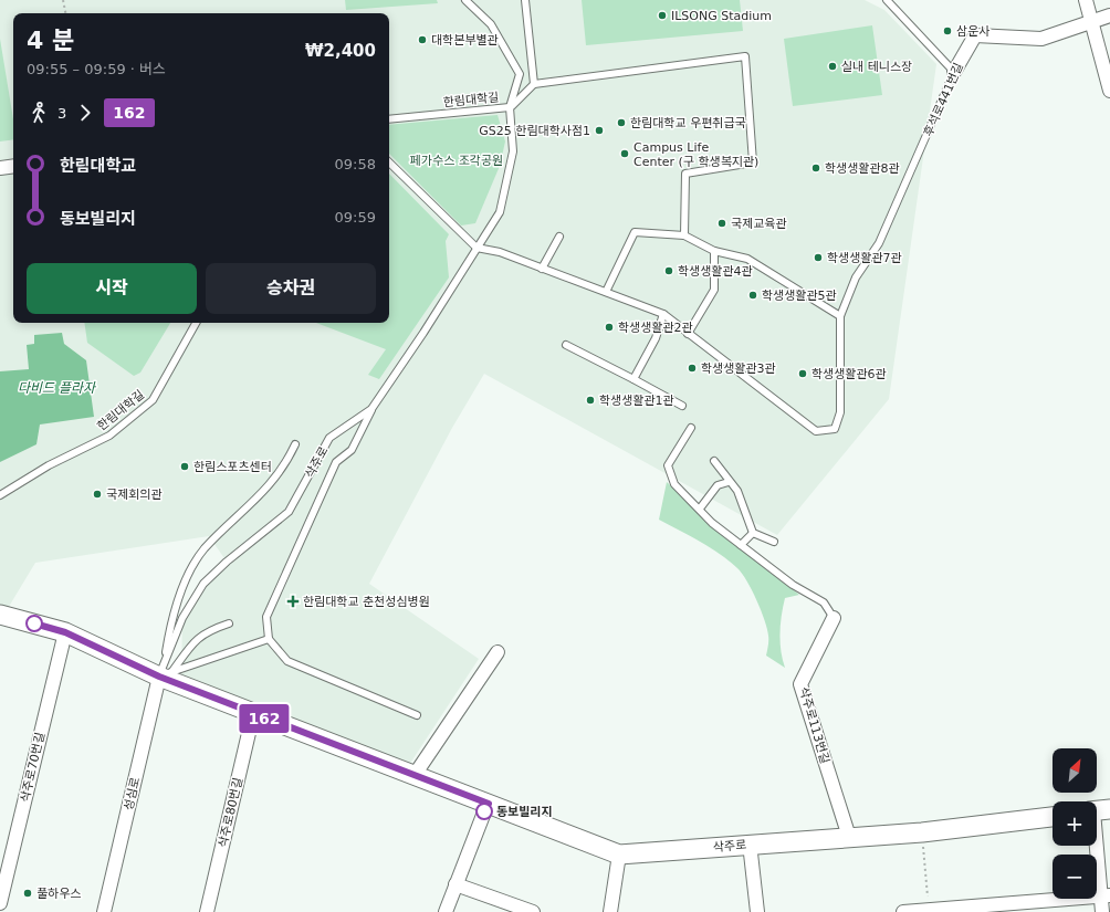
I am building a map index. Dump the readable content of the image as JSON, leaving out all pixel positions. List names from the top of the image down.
{
  "streets": {
    "street": [
      "후석로441번길",
      "삭주로",
      "삭주로113번길",
      "삭주로70번길",
      "성심로",
      "삭주로80번길"
    ],
    "lane": ["한림대학길"]
  },
  "crossings": [
    ["한림대학길", "삭주로"],
    ["삭주로", "삭주로113번길"],
    ["삭주로", "삭주로70번길"],
    ["삭주로", "성심로"],
    ["삭주로", "삭주로80번길"]
  ],
  "water": ["다비드 플라자"],
  "parks": ["페가수스 조각공원"],
  "places": {
    "other": [
      "ILSONG Stadium",
      "삼운사",
      "대학본부별관",
      "실내 테니스장",
      "한림대학교 우편취급국",
      "GS25 한림대학사점1",
      "Campus Life Center (구 학생복지관)",
      "학생생활관8관",
      "국제교육관",
      "학생생활관7관",
      "학생생활관4관",
      "학생생활관5관",
      "학생생활관2관",
      "학생생활관3관",
      "학생생활관6관",
      "학생생활관1관",
      "한림스포츠센터",
      "국제회의관",
      "동보빌리지",
      "풀하우스"
    ],
    "health": ["한림대학교 춘천성심병원"]
  },
  "lines": ["bus line 162"],
  "north": "top right",
  "page": {
    "on_map": "162",
    "heading": ["4 분", "09:55 – 09:59 · 버스", "₩2,400"],
    "legs": ["3", "162"],
    "list": [
      {
        "name": "한림대학교",
        "value": "09:58"
      },
      {
        "name": "동보빌리지",
        "value": "09:59"
      }
    ],
    "buttons": ["시작", "승차권"],
    "map_buttons": ["+", "−"]
  }
}
